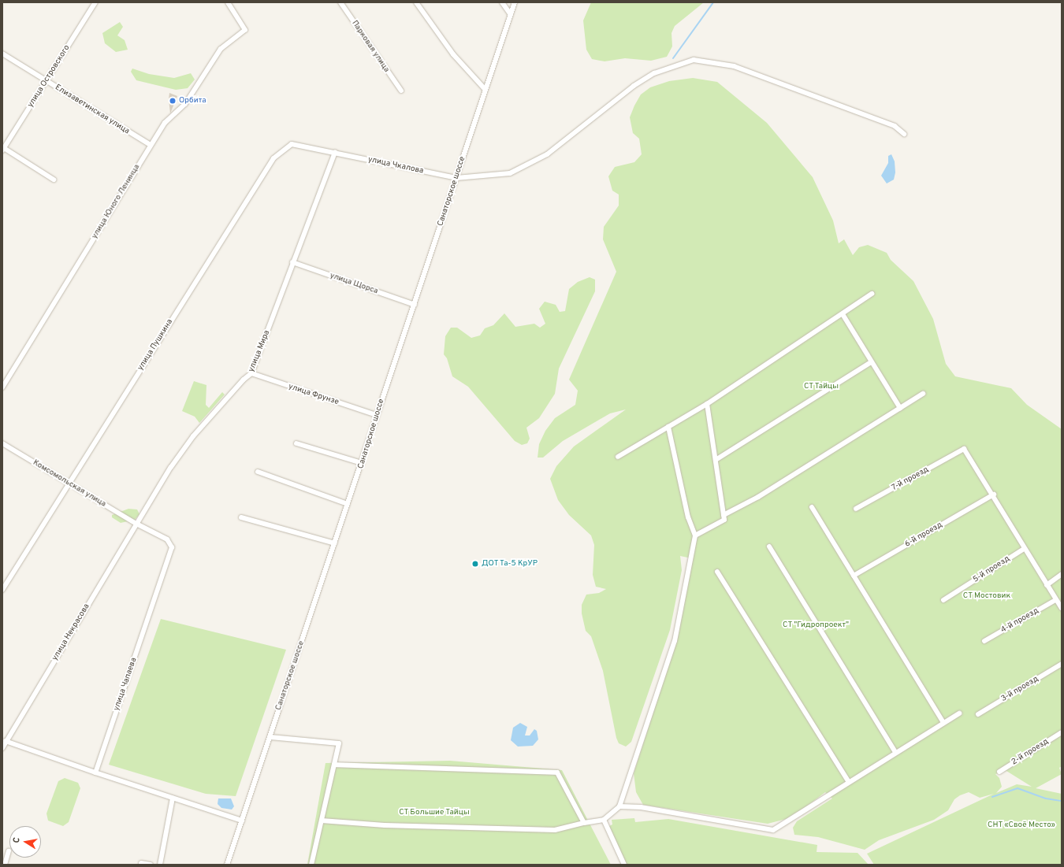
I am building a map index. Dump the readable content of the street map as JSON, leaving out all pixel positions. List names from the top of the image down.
{
  "streets": {
    "street": [
      "Парковая улица",
      "улица Островского",
      "Елизаветинская улица",
      "улица Чкалова",
      "Санаторское шоссе",
      "улица Юного Ленинца",
      "улица Щорса",
      "улица Пушкина",
      "улица Мира",
      "улица Фрунзе",
      "7-й проезд",
      "Комсомольская улица",
      "6-й проезд",
      "5-й проезд",
      "4-й проезд",
      "улица Некрасова",
      "улица Чапаева",
      "3-й проезд",
      "2-й проезд"
    ]
  },
  "crossings": [
    ["улица Островского", "Елизаветинская улица"],
    ["Елизаветинская улица", "улица Юного Ленинца"],
    ["улица Чкалова", "Санаторское шоссе"],
    ["улица Чкалова", "улица Пушкина"],
    ["улица Чкалова", "улица Мира"],
    ["Санаторское шоссе", "улица Щорса"],
    ["Санаторское шоссе", "улица Фрунзе"],
    ["улица Щорса", "улица Мира"],
    ["улица Пушкина", "улица Мира"],
    ["улица Пушкина", "Комсомольская улица"],
    ["улица Мира", "улица Фрунзе"],
    ["улица Мира", "Комсомольская улица"],
    ["улица Мира", "улица Некрасова"],
    ["улица Мира", "улица Чапаева"],
    ["7-й проезд", "6-й проезд"],
    ["Комсомольская улица", "улица Некрасова"],
    ["Комсомольская улица", "улица Чапаева"],
    ["улица Некрасова", "улица Чапаева"]
  ],
  "parks": [
    "СТ Тайцы",
    "СТ Мостовик",
    "СТ \"Гидропроект\"",
    "СТ Большие Тайцы",
    "СНТ «Своё Место»"
  ],
  "places": ["Орбита", "ДОТ Та-5 КрУР"],
  "north": "left"
}
